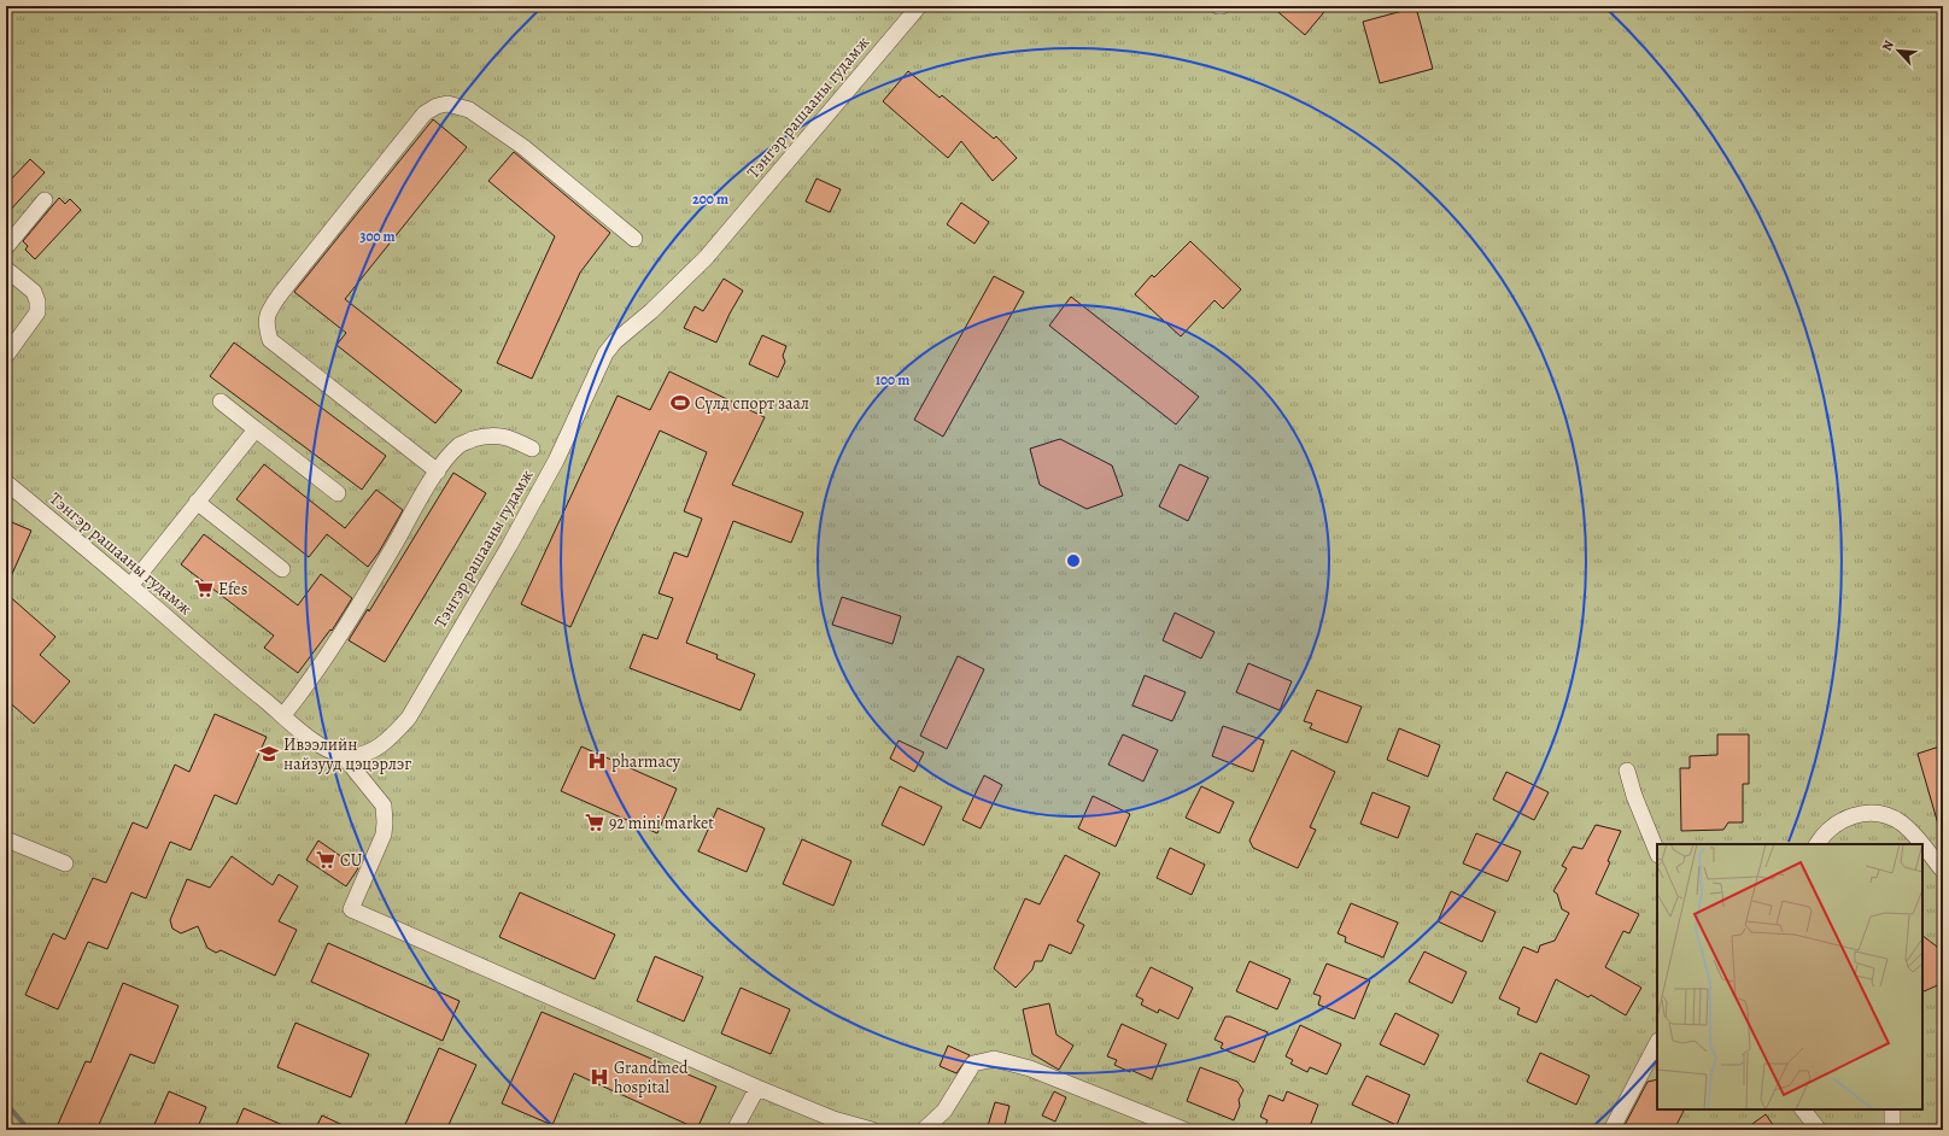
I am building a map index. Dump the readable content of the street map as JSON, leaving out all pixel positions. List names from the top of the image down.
{
  "streets": {
    "street": ["Тэнгэр рашааны гудамж"]
  },
  "places": {
    "sports": ["Сүлд спорт заал"],
    "supermarket": ["Efes", "92 mini market", "CU"],
    "school or university": ["Ивээлийн найзууд цэцэрлэг"],
    "hospital": ["pharmacy", "Grandmed hospital"]
  },
  "north": "top left",
  "rings": ["200 m", "300 m", "100 m"]
}
